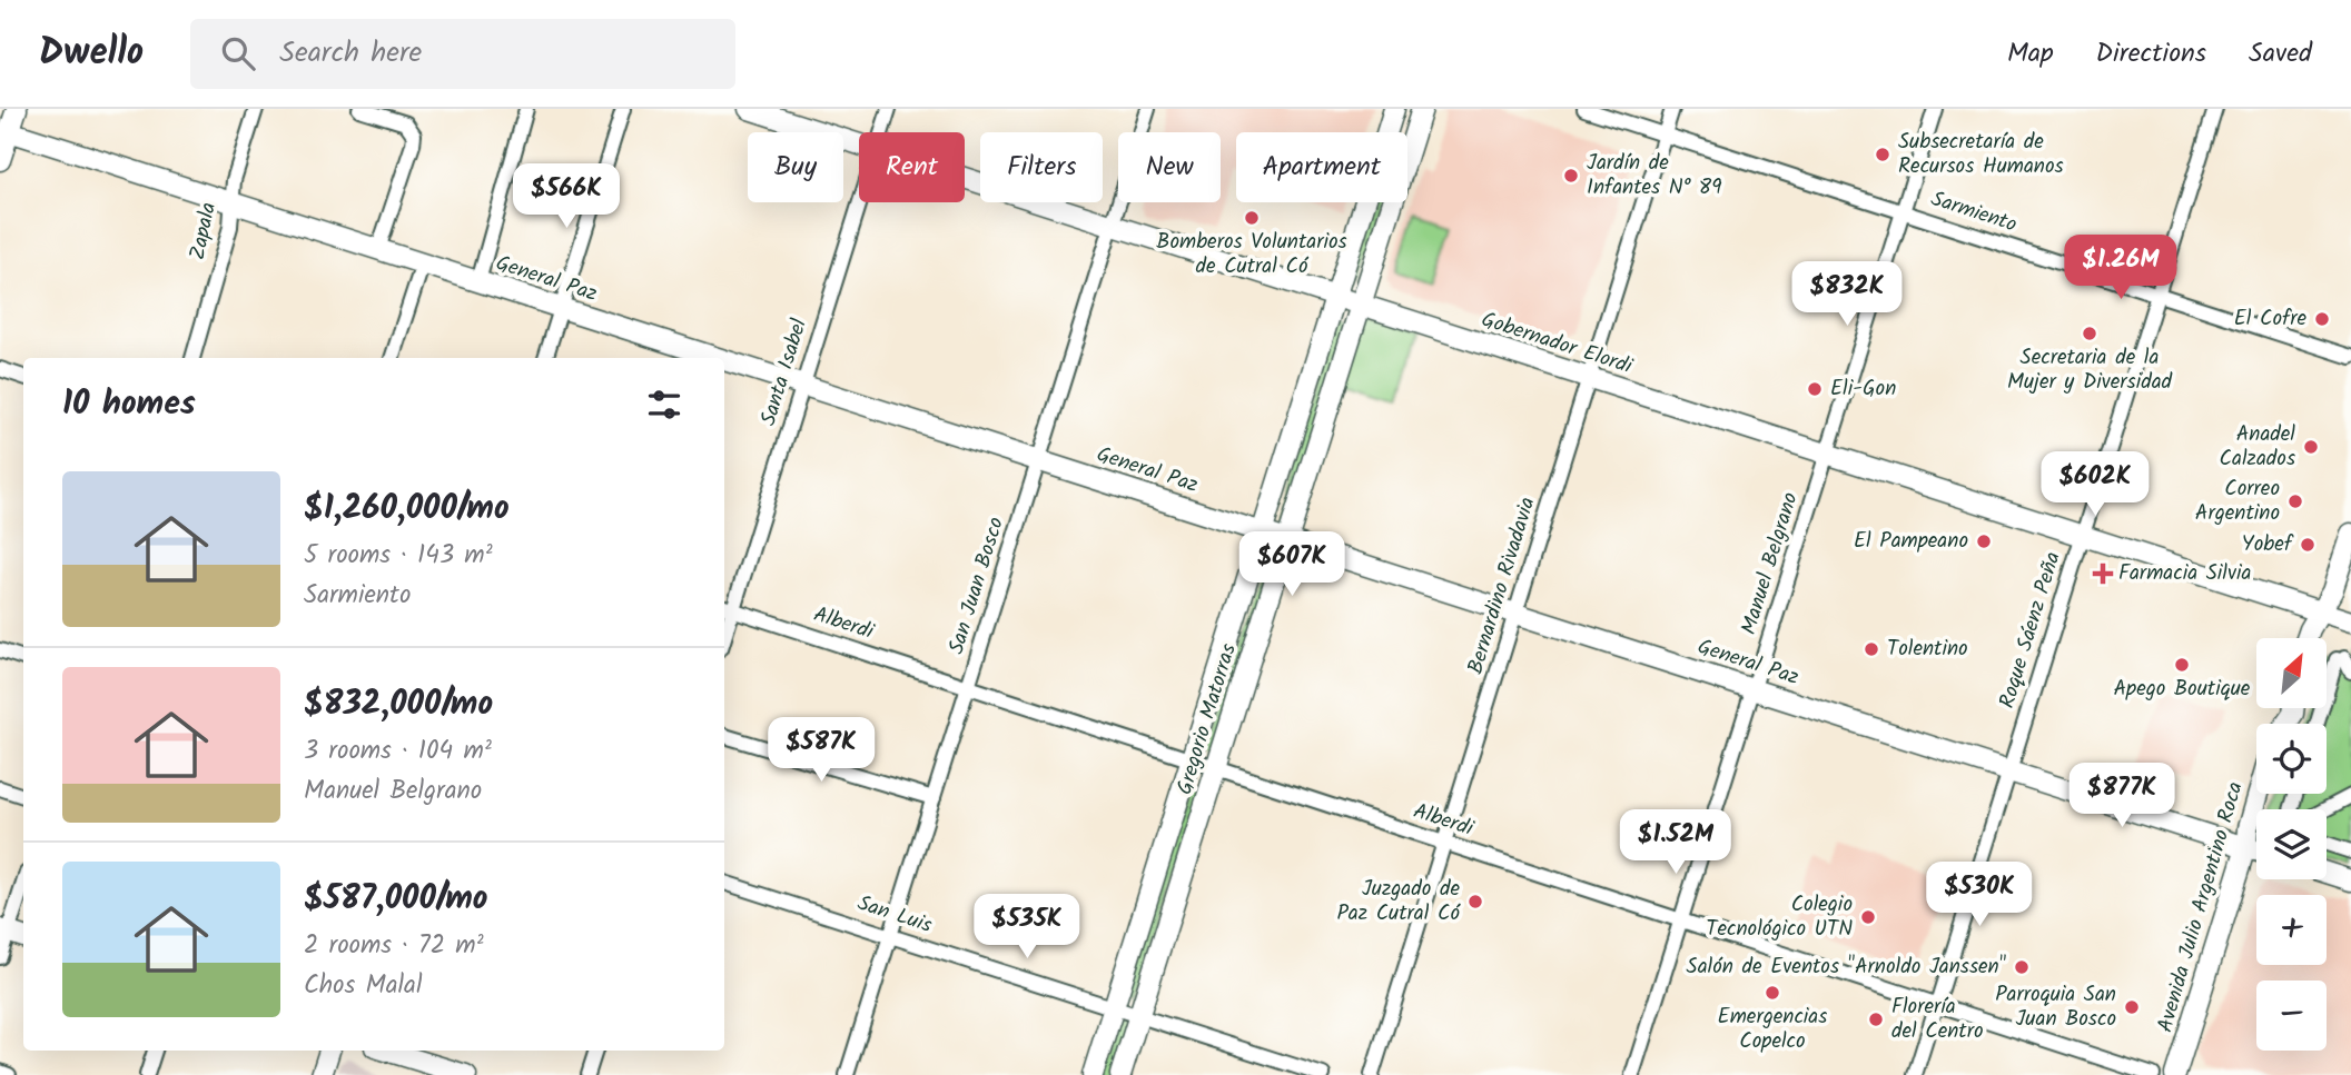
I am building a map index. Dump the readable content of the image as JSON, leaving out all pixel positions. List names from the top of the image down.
{
  "streets": {
    "street": [
      "Sarmiento",
      "Zapala",
      "General Paz",
      "Gobernador Elordi",
      "Santa Isabel",
      "Manuel Belgrano",
      "San Juan Bosco",
      "Bernardino Rivadavia",
      "Alberdi",
      "Roque Sáenz Peña",
      "Gregorio Matorras",
      "Avenida Julio Argentino Roca",
      "San Luis"
    ]
  },
  "crossings": [
    ["Sarmiento", "Manuel Belgrano"],
    ["Sarmiento", "Bernardino Rivadavia"],
    ["Sarmiento", "Roque Sáenz Peña"],
    ["Zapala", "General Paz"],
    ["General Paz", "Santa Isabel"],
    ["General Paz", "Manuel Belgrano"],
    ["General Paz", "San Juan Bosco"],
    ["General Paz", "Bernardino Rivadavia"],
    ["General Paz", "Roque Sáenz Peña"],
    ["General Paz", "Gregorio Matorras"],
    ["General Paz", "Avenida Julio Argentino Roca"],
    ["Gobernador Elordi", "Manuel Belgrano"],
    ["Gobernador Elordi", "San Juan Bosco"],
    ["Gobernador Elordi", "Bernardino Rivadavia"],
    ["Gobernador Elordi", "Roque Sáenz Peña"],
    ["Gobernador Elordi", "Gregorio Matorras"],
    ["Santa Isabel", "Alberdi"],
    ["Manuel Belgrano", "Alberdi"],
    ["San Juan Bosco", "Alberdi"],
    ["San Juan Bosco", "San Luis"],
    ["Bernardino Rivadavia", "Alberdi"],
    ["Alberdi", "Roque Sáenz Peña"],
    ["Alberdi", "Gregorio Matorras"],
    ["Gregorio Matorras", "San Luis"]
  ],
  "places": {
    "other": [
      "Subsecretaría de Recursos Humanos",
      "Jardín de Infantes N° 89",
      "Bomberos Voluntarios de Cutral Có",
      "El Cofre",
      "Secretaria de la Mujer y Diversidad",
      "Eli-Gon",
      "Anadel Calzados",
      "Correo Argentino",
      "El Pampeano",
      "Yobef",
      "Tolentino",
      "Apego Boutique",
      "Juzgado de Paz Cutral Có",
      "Colegio Tecnológico UTN",
      "Salón de Eventos \"Arnoldo Janssen\"",
      "Emergencias Copelco",
      "Parroquia San Juan Bosco",
      "Florería del Centro"
    ],
    "health": ["Farmacia Silvia"]
  },
  "north": "top right",
  "page": {
    "header": "Dwello",
    "search": "Search here",
    "nav": ["Map", "Directions", "Saved"],
    "chip": [
      "Buy",
      "Rent",
      "Filters",
      "New",
      "Apartment"
    ],
    "price": [
      "$566K",
      "$1.26M",
      "$832K",
      "$602K",
      "$607K",
      "$587K",
      "$877K",
      "$1.52M",
      "$530K",
      "$535K"
    ],
    "heading": "10 homes",
    "list": [
      {
        "name": "$1,260,000/mo",
        "note": "5 rooms · 143 m² · Sarmiento"
      },
      {
        "name": "$832,000/mo",
        "note": "3 rooms · 104 m² · Manuel Belgrano"
      },
      {
        "name": "$587,000/mo",
        "note": "2 rooms · 72 m² · Chos Malal"
      }
    ],
    "map_buttons": ["+", "−"]
  }
}
